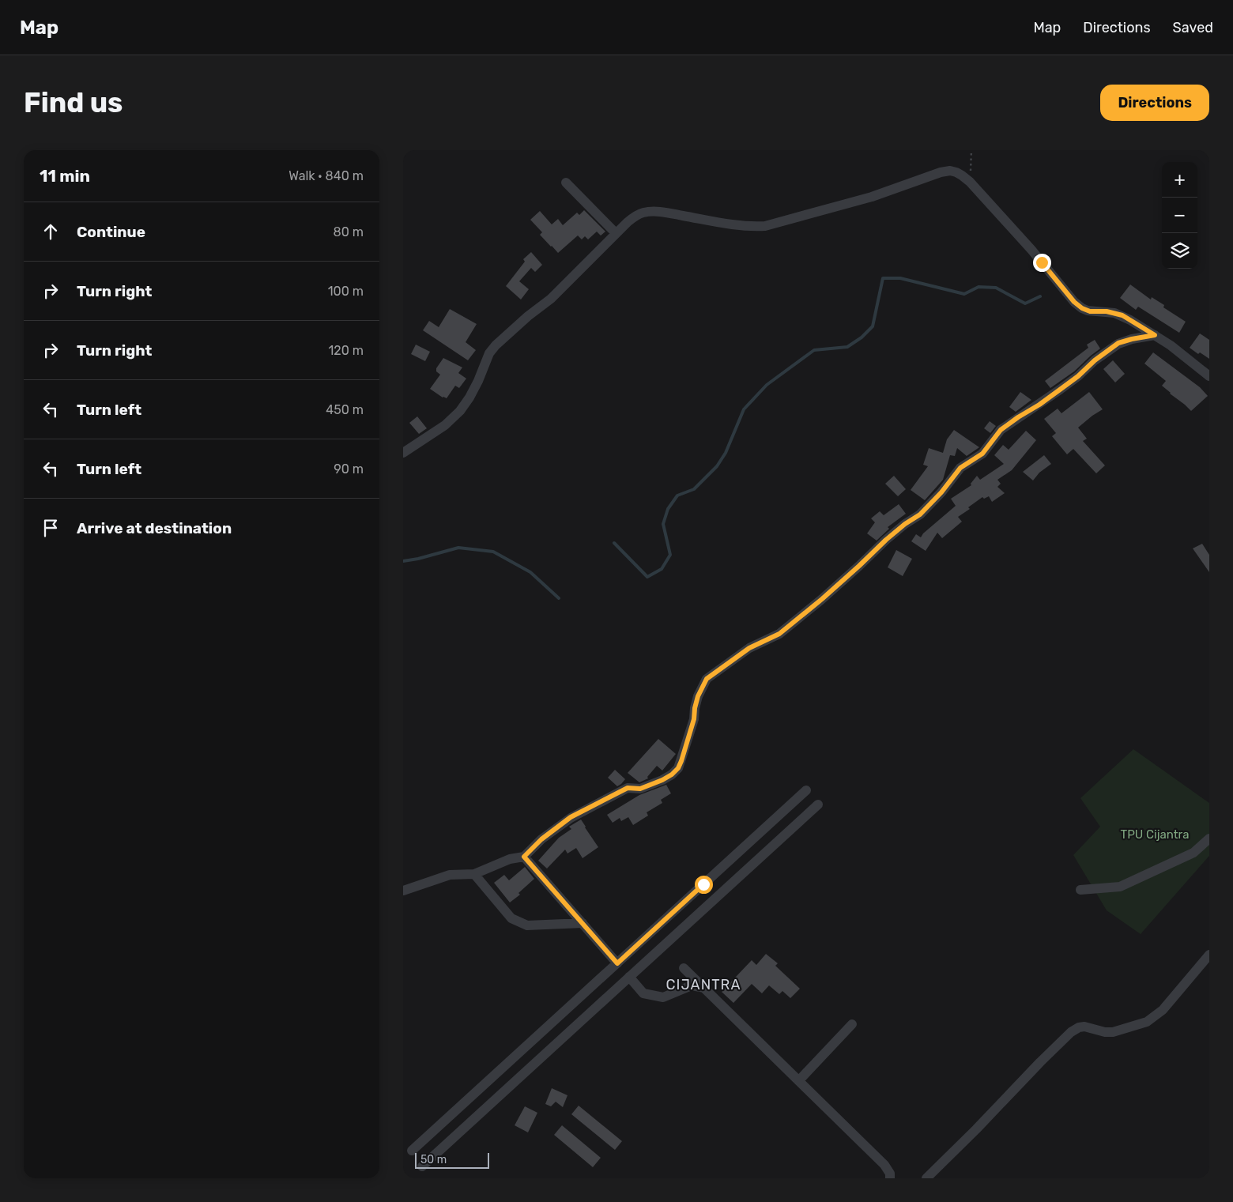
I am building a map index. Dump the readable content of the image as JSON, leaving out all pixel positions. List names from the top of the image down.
{
  "districts": ["CIJANTRA"],
  "parks": ["TPU Cijantra"],
  "scale_bar": "50 m",
  "page": {
    "header": "Map",
    "nav": ["Map", "Directions", "Saved"],
    "buttons": "Directions",
    "title": "Find us",
    "heading": ["11 min", "Walk · 840 m"],
    "map_buttons": ["+", "−"],
    "list": [
      ["Continue", "80 m"],
      ["Turn right", "100 m"],
      ["Turn right", "120 m"],
      ["Turn left", "450 m"],
      ["Turn left", "90 m"],
      "Arrive at destination"
    ],
    "scale": "50 m"
  }
}
